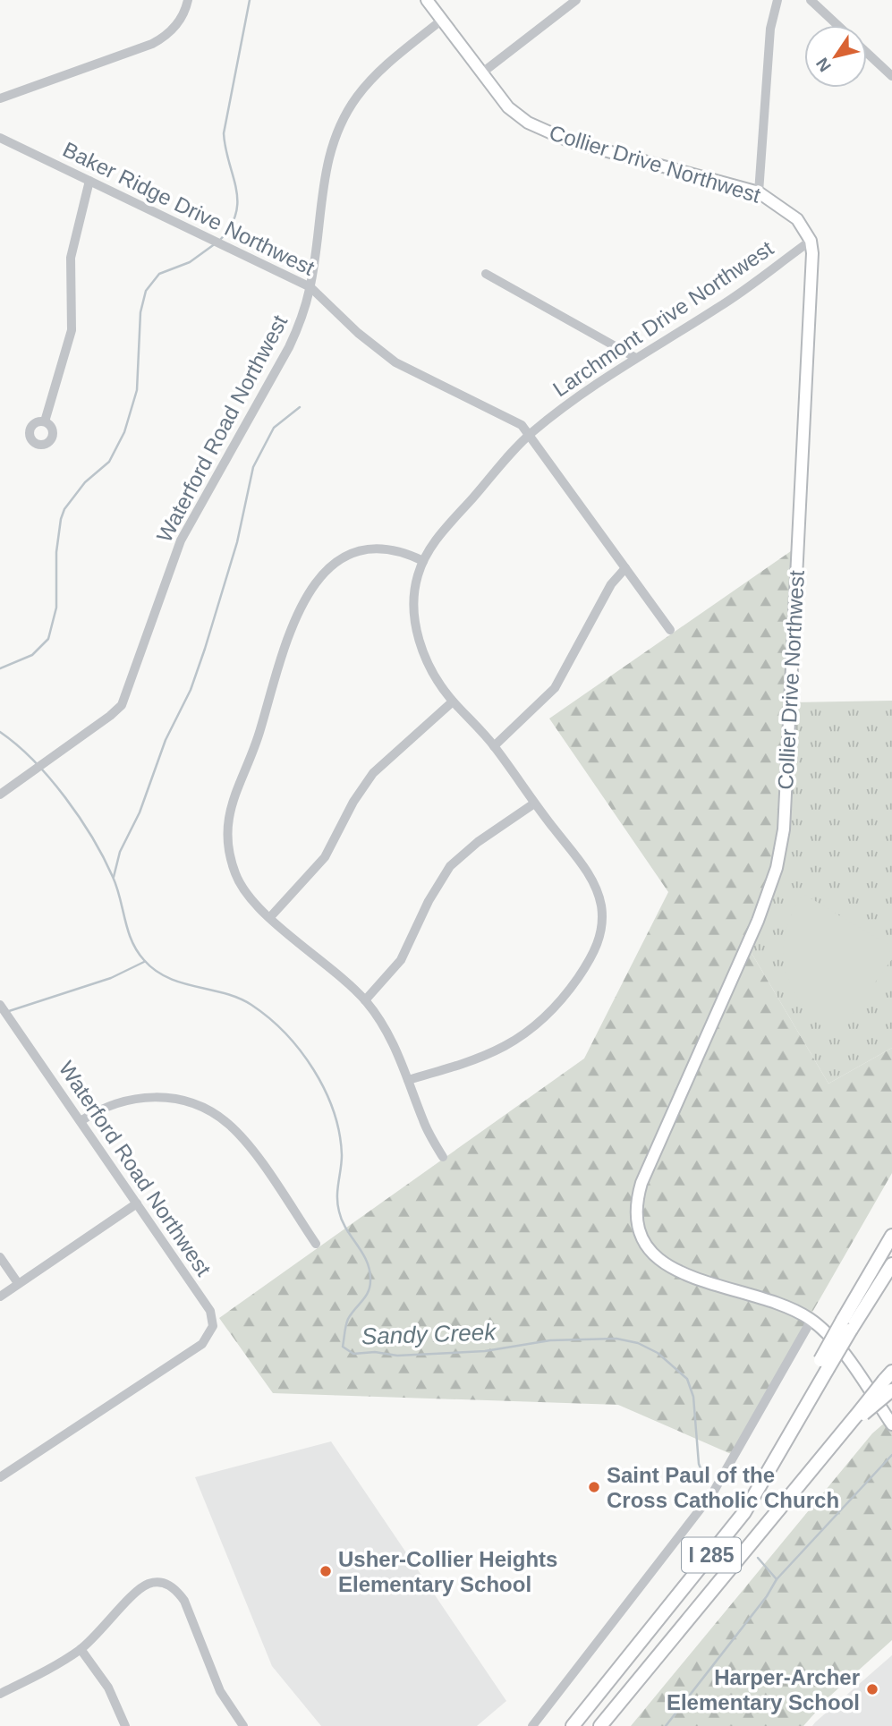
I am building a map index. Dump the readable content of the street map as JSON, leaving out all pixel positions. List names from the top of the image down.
{
  "streets": {
    "highway": ["I 285"],
    "main road": ["Collier Drive Northwest"],
    "street": ["Baker Ridge Drive Northwest", "Larchmont Drive Northwest", "Waterford Road Northwest"]
  },
  "crossings": [
    ["Collier Drive Northwest", "Larchmont Drive Northwest"],
    ["Collier Drive Northwest", "Waterford Road Northwest"],
    ["Baker Ridge Drive Northwest", "Larchmont Drive Northwest"],
    ["Baker Ridge Drive Northwest", "Waterford Road Northwest"]
  ],
  "water": ["Sandy Creek"],
  "places": ["Saint Paul of the Cross Catholic Church", "Usher-Collier Heights Elementary School", "Harper-Archer Elementary School"],
  "north": "bottom left"
}
